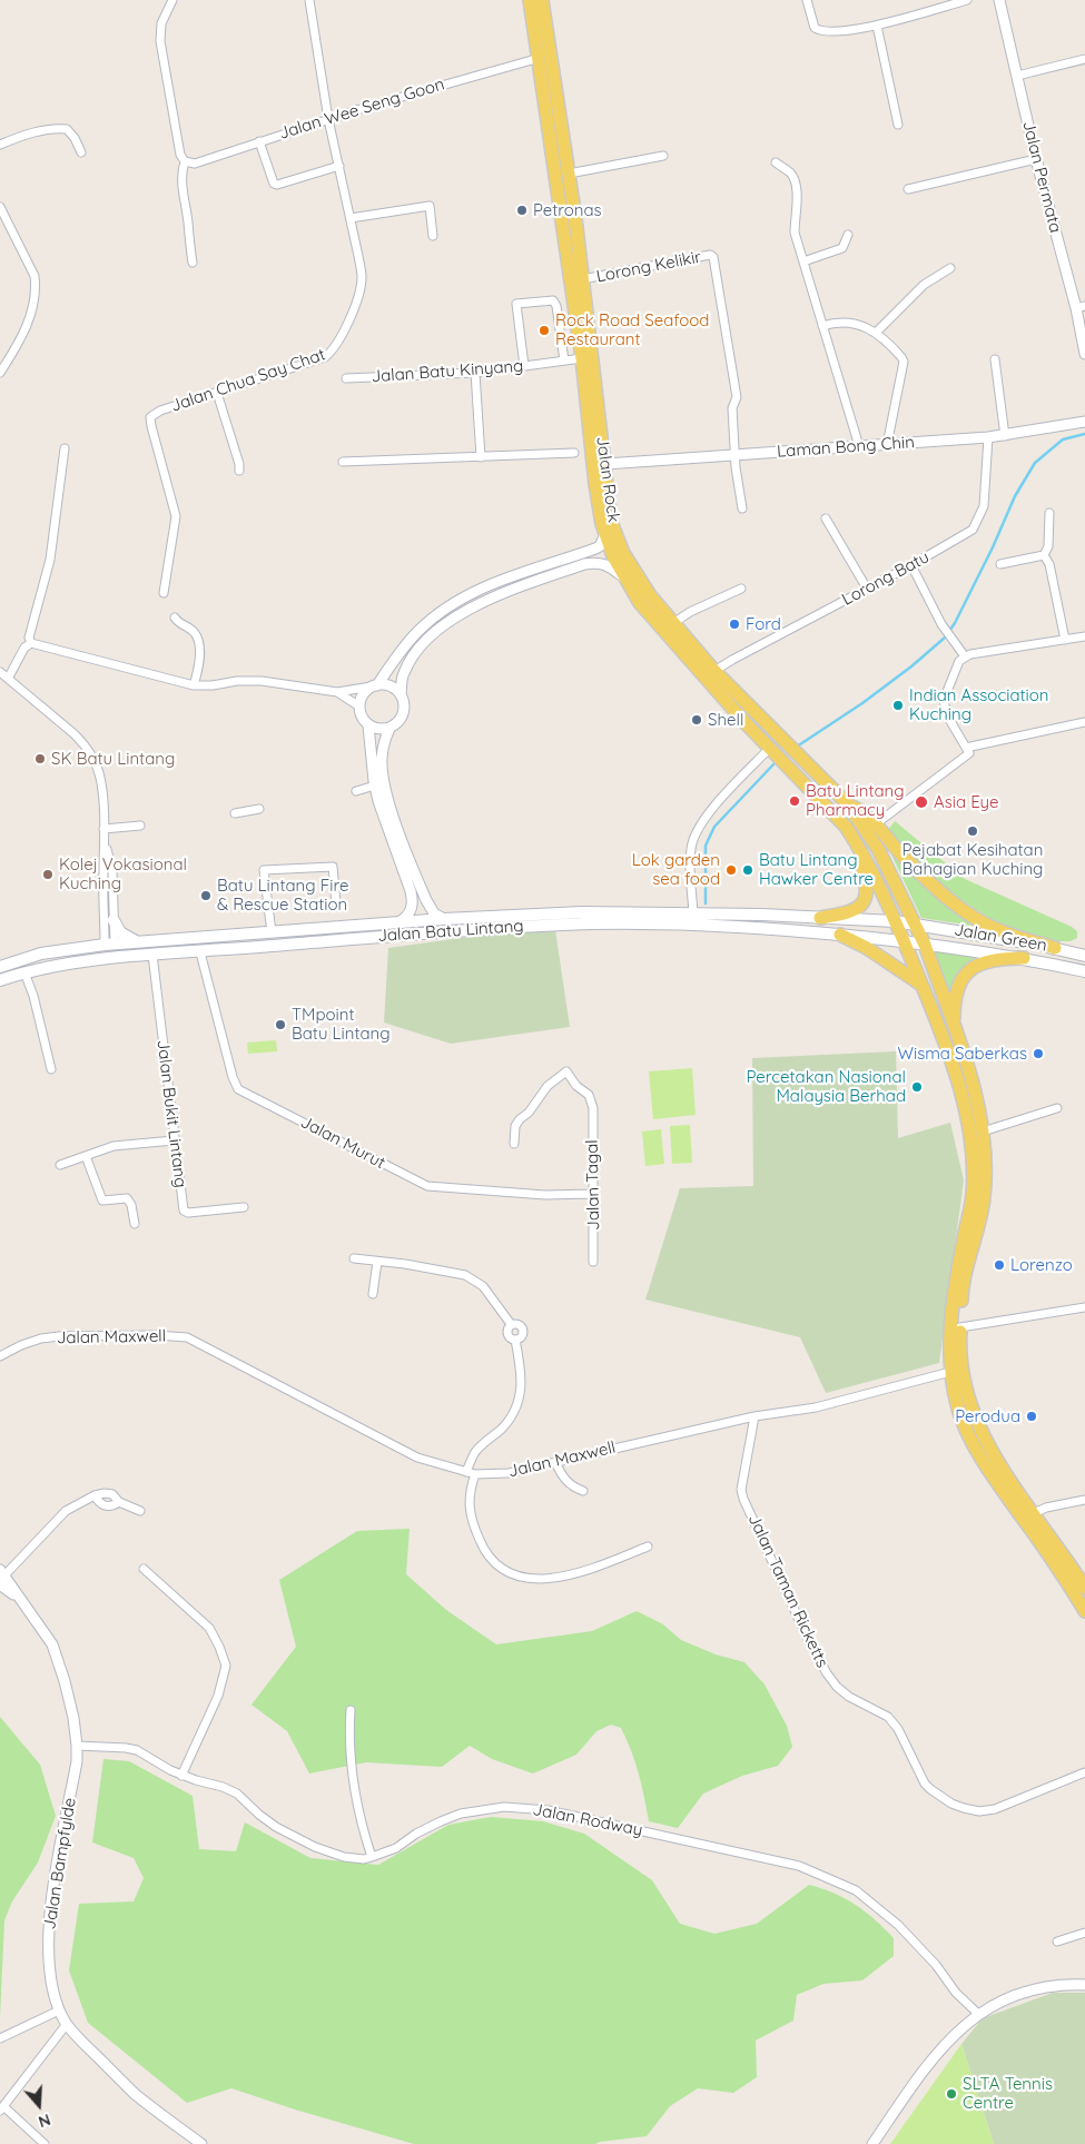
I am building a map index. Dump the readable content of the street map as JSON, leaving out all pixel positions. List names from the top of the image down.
{
  "streets": {
    "main road": ["Jalan Rock", "Jalan Batu Lintang", "Jalan Green"],
    "street": [
      "Jalan Wee Seng Goon",
      "Jalan Permata",
      "Lorong Kelikir",
      "Jalan Batu Kinyang",
      "Jalan Chua Say Chat",
      "Laman Bong Chin",
      "Lorong Batu",
      "Jalan Bukit Lintang",
      "Jalan Murut",
      "Jalan Tagal",
      "Jalan Maxwell",
      "Jalan Taman Ricketts",
      "Jalan Rodway",
      "Jalan Bampfylde"
    ]
  },
  "crossings": [
    ["Jalan Wee Seng Goon", "Jalan Chua Say Chat"],
    ["Jalan Wee Seng Goon", "Jalan Rock"],
    ["Lorong Kelikir", "Laman Bong Chin"],
    ["Lorong Kelikir", "Jalan Rock"],
    ["Jalan Batu Kinyang", "Jalan Rock"],
    ["Laman Bong Chin", "Jalan Rock"],
    ["Laman Bong Chin", "Lorong Batu"],
    ["Jalan Rock", "Lorong Batu"],
    ["Jalan Rock", "Jalan Batu Lintang"],
    ["Jalan Rock", "Jalan Green"],
    ["Jalan Rock", "Jalan Maxwell"],
    ["Jalan Batu Lintang", "Jalan Green"],
    ["Jalan Batu Lintang", "Jalan Bukit Lintang"],
    ["Jalan Batu Lintang", "Jalan Murut"],
    ["Jalan Murut", "Jalan Tagal"],
    ["Jalan Maxwell", "Jalan Taman Ricketts"],
    ["Jalan Rodway", "Jalan Bampfylde"]
  ],
  "places": [
    "Petronas",
    "Rock Road Seafood Restaurant",
    "Ford",
    "Indian Association Kuching",
    "Shell",
    "SK Batu Lintang",
    "Batu Lintang Pharmacy",
    "Asia Eye",
    "Pejabat Kesihatan Bahagian Kuching",
    "Lok garden sea food",
    "Batu Lintang Hawker Centre",
    "Kolej Vokasional Kuching",
    "Batu Lintang Fire & Rescue Station",
    "TMpoint Batu Lintang",
    "Wisma Saberkas",
    "Percetakan Nasional Malaysia Berhad",
    "Lorenzo",
    "Perodua",
    "SLTA Tennis Centre"
  ],
  "north": "bottom"
}
